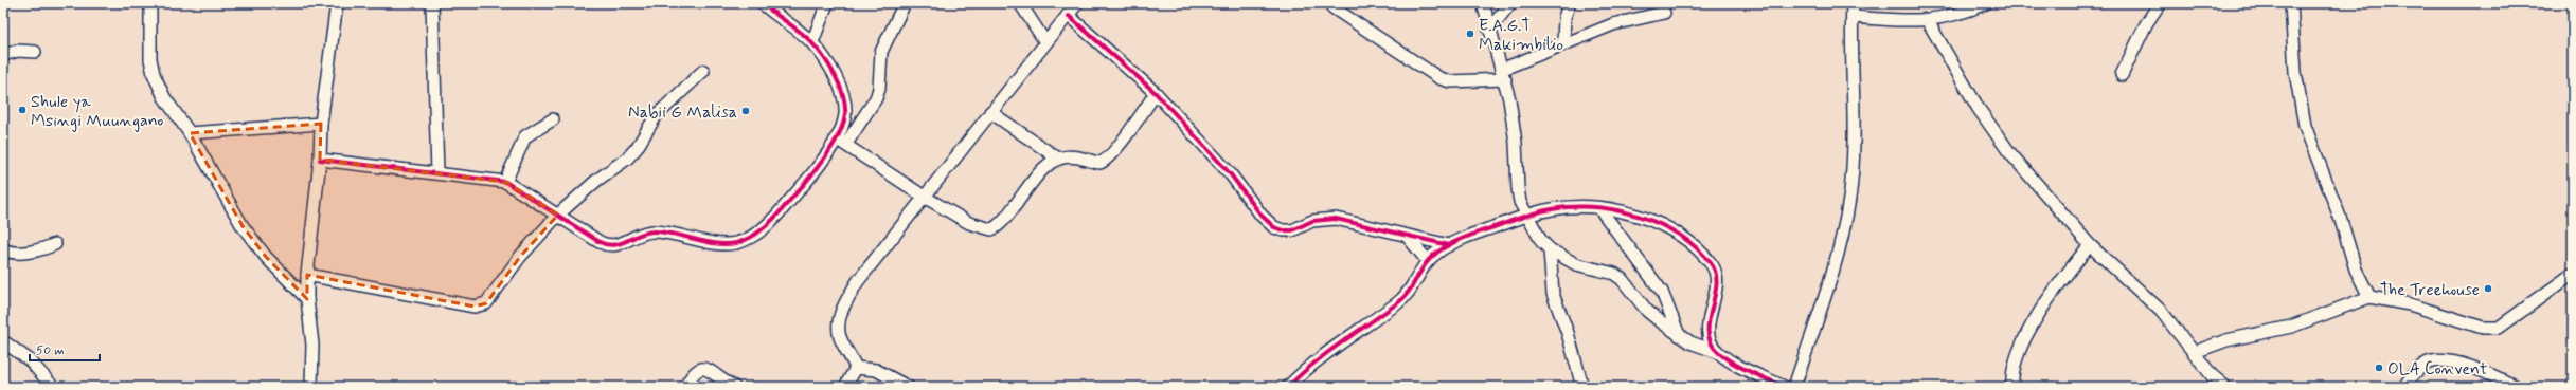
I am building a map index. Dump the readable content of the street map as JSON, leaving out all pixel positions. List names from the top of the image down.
{
  "places": [
    "E.A.G.T Makimbilio",
    "Shule ya Msingi Muungano",
    "Nabii G Malisa",
    "The Treehouse",
    "OLA Convent"
  ],
  "scale_bar": "50 m"
}
